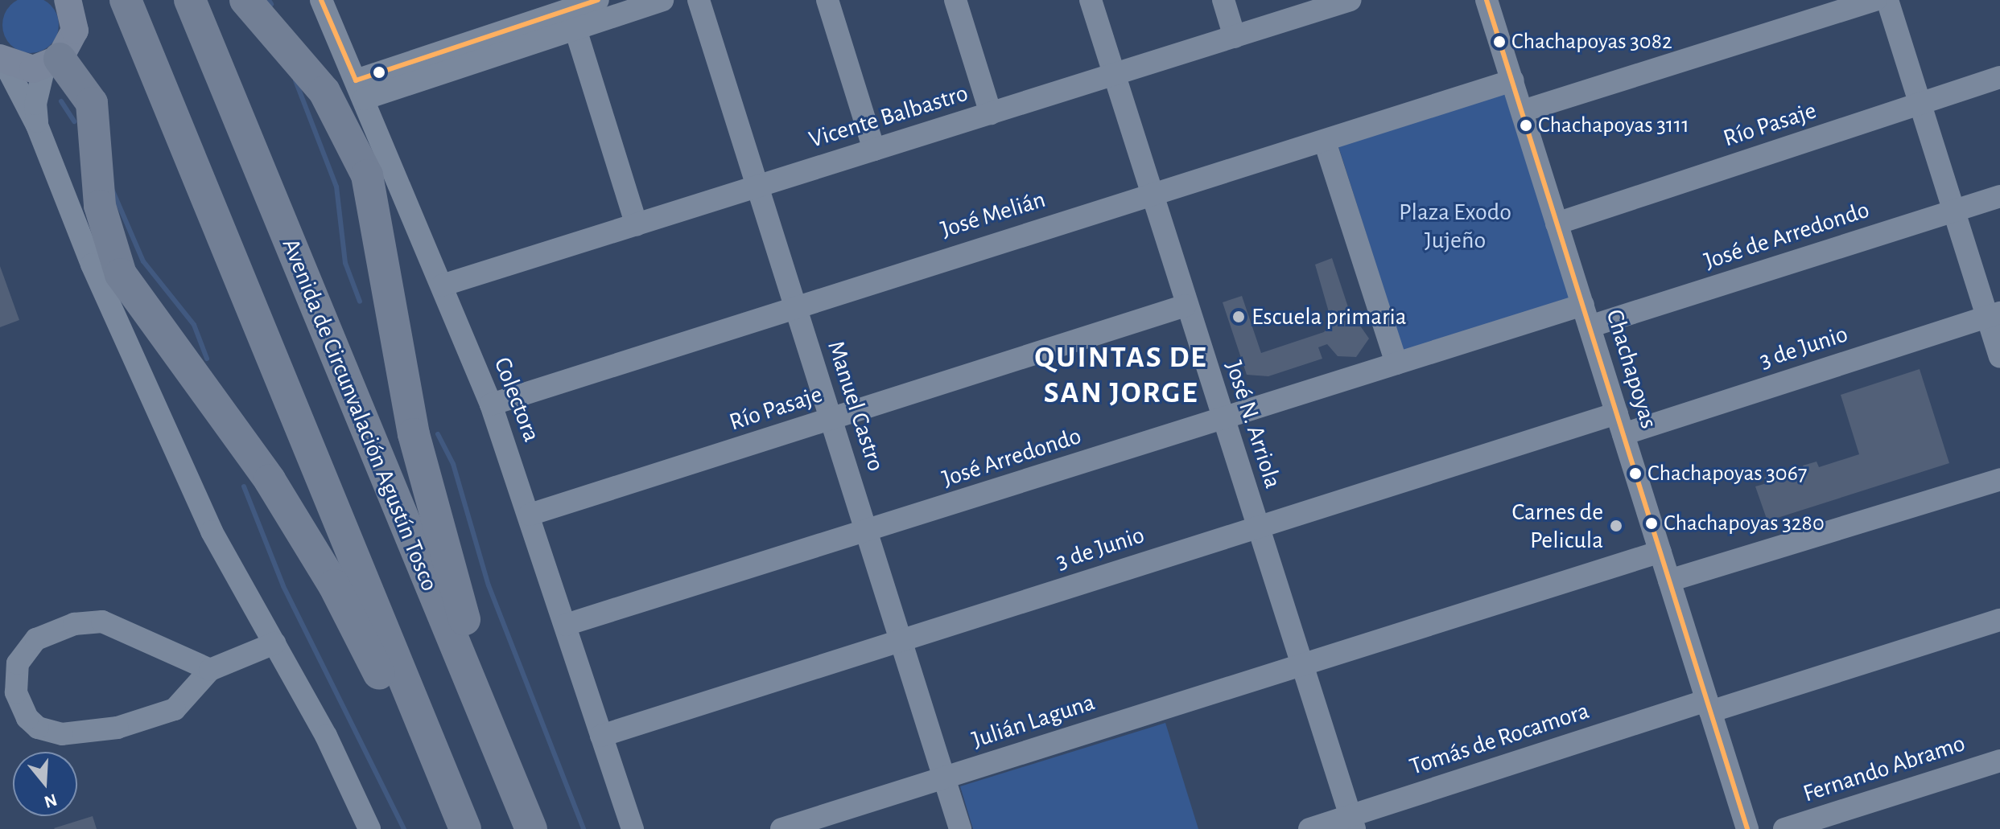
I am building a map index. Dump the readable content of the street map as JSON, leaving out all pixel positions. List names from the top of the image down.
{
  "streets": {
    "highway": ["Avenida de Circunvalación Agustín Tosco"],
    "street": [
      "Vicente Balbastro",
      "Río Pasaje",
      "José Melián",
      "José de Arredondo",
      "3 de Junio",
      "Chachapoyas",
      "Colectora",
      "Manuel Castro",
      "José N. Arriola",
      "José Arredondo",
      "Julián Laguna",
      "Tomás de Rocamora",
      "Fernando Abramo"
    ]
  },
  "crossings": [
    ["Vicente Balbastro", "Colectora"],
    ["Vicente Balbastro", "Manuel Castro"],
    ["Vicente Balbastro", "José N. Arriola"],
    ["Río Pasaje", "Chachapoyas"],
    ["Río Pasaje", "Colectora"],
    ["Río Pasaje", "Manuel Castro"],
    ["Río Pasaje", "José N. Arriola"],
    ["José Melián", "Chachapoyas"],
    ["José Melián", "Colectora"],
    ["José Melián", "Manuel Castro"],
    ["José Melián", "José N. Arriola"],
    ["José de Arredondo", "Chachapoyas"],
    ["3 de Junio", "Chachapoyas"],
    ["3 de Junio", "Colectora"],
    ["3 de Junio", "Manuel Castro"],
    ["3 de Junio", "José N. Arriola"],
    ["Chachapoyas", "José Arredondo"],
    ["Chachapoyas", "Julián Laguna"],
    ["Chachapoyas", "Tomás de Rocamora"],
    ["Colectora", "José Arredondo"],
    ["Manuel Castro", "José Arredondo"],
    ["Manuel Castro", "Julián Laguna"],
    ["José N. Arriola", "José Arredondo"],
    ["José N. Arriola", "Julián Laguna"],
    ["José N. Arriola", "Tomás de Rocamora"]
  ],
  "districts": ["QUINTAS DE SAN JORGE"],
  "parks": ["Plaza Exodo Jujeño"],
  "places": [
    "Chachapoyas 3082",
    "Chachapoyas 3111",
    "Escuela primaria",
    "Chachapoyas 3067",
    "Chachapoyas 3280",
    "Carnes de Pelicula"
  ],
  "north": "bottom"
}
